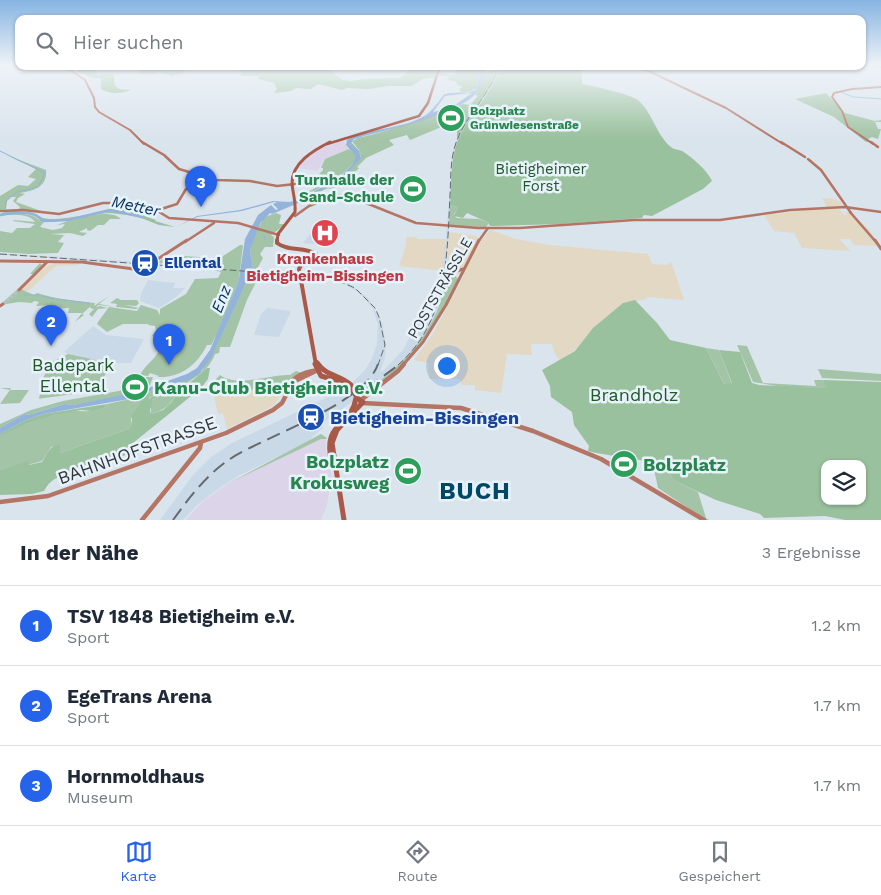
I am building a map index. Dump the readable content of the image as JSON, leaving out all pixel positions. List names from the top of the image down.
{
  "streets": {
    "main road": ["POSTSTRÄSSLE", "BAHNHOFSTRASSE"]
  },
  "districts": ["BUCH"],
  "water": ["Metter", "Enz"],
  "parks": ["Bietigheimer Forst", "Badepark Ellental", "Brandholz"],
  "places": {
    "sports": [
      "Bolzplatz Grünwiesenstraße",
      "Turnhalle der Sand-Schule",
      "Kanu-Club Bietigheim e.V.",
      "Bolzplatz",
      "Bolzplatz Krokusweg"
    ],
    "hospital": ["Krankenhaus Bietigheim-Bissingen"],
    "station": ["Ellental", "Bietigheim-Bissingen"]
  },
  "page": {
    "search": "Hier suchen",
    "pins": ["3", "2", "1"],
    "heading": ["In der Nähe", "3 Ergebnisse"],
    "list": [
      {
        "mark": "1",
        "name": "TSV 1848 Bietigheim e.V.",
        "note": "Sport",
        "value": "1.2 km"
      },
      {
        "mark": "2",
        "name": "EgeTrans Arena",
        "note": "Sport",
        "value": "1.7 km"
      },
      {
        "mark": "3",
        "name": "Hornmoldhaus",
        "note": "Museum",
        "value": "1.7 km"
      }
    ],
    "nav": ["Karte", "Route", "Gespeichert"]
  }
}
